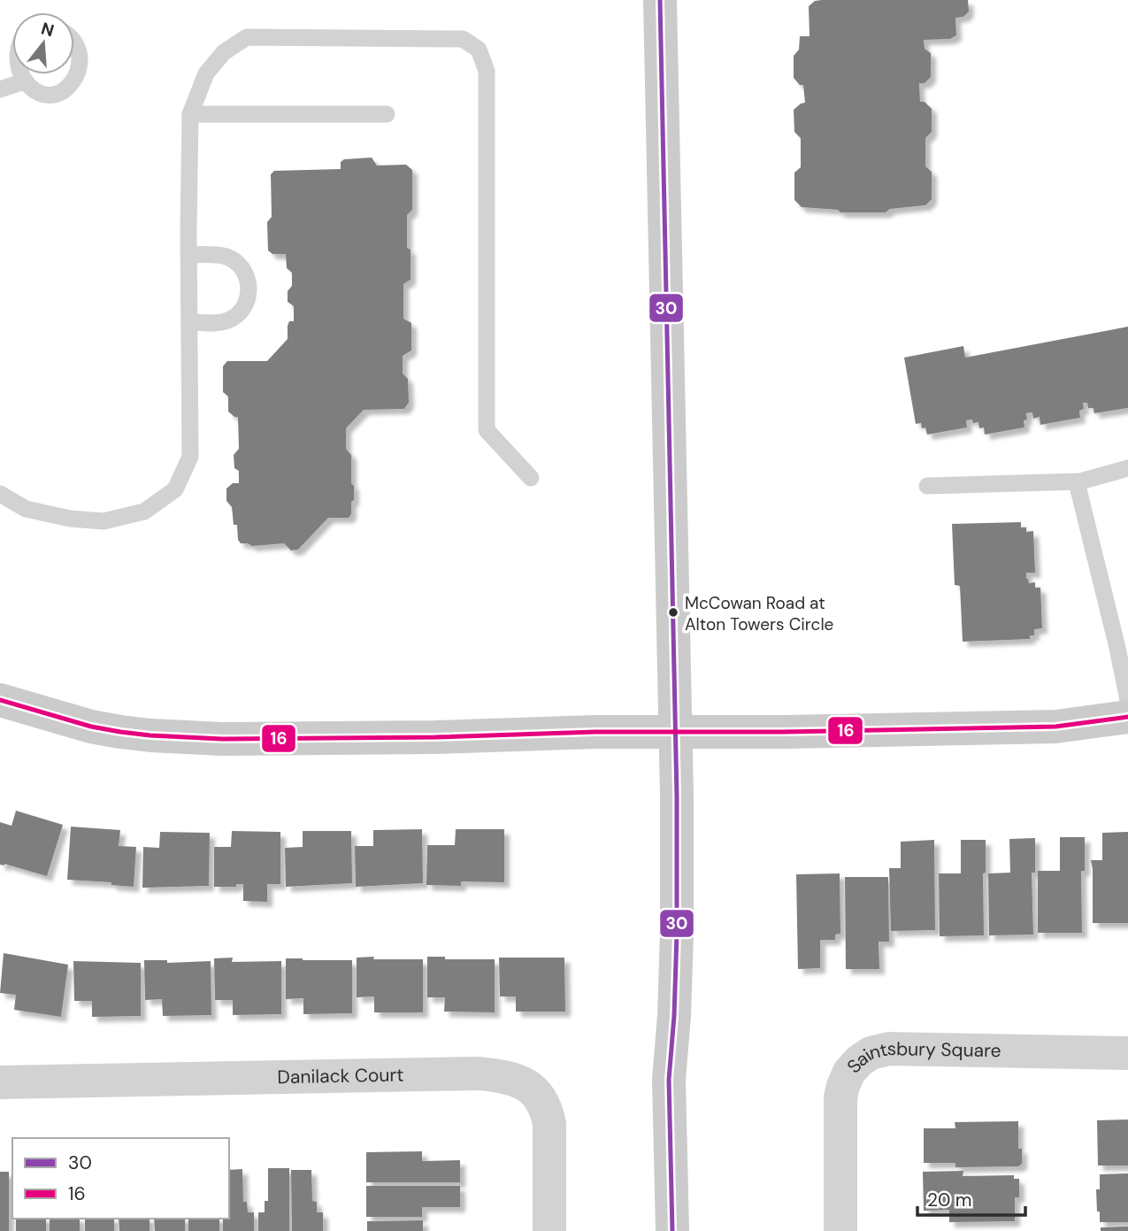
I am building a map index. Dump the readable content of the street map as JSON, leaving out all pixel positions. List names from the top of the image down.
{
  "streets": {
    "street": ["Saintsbury Square", "Danilack Court"]
  },
  "places": ["McCowan Road at Alton Towers Circle"],
  "lines": ["transit line 30", "transit line 16"],
  "legend": ["30", "16"],
  "scale_bar": "20 m",
  "north": "top"
}
